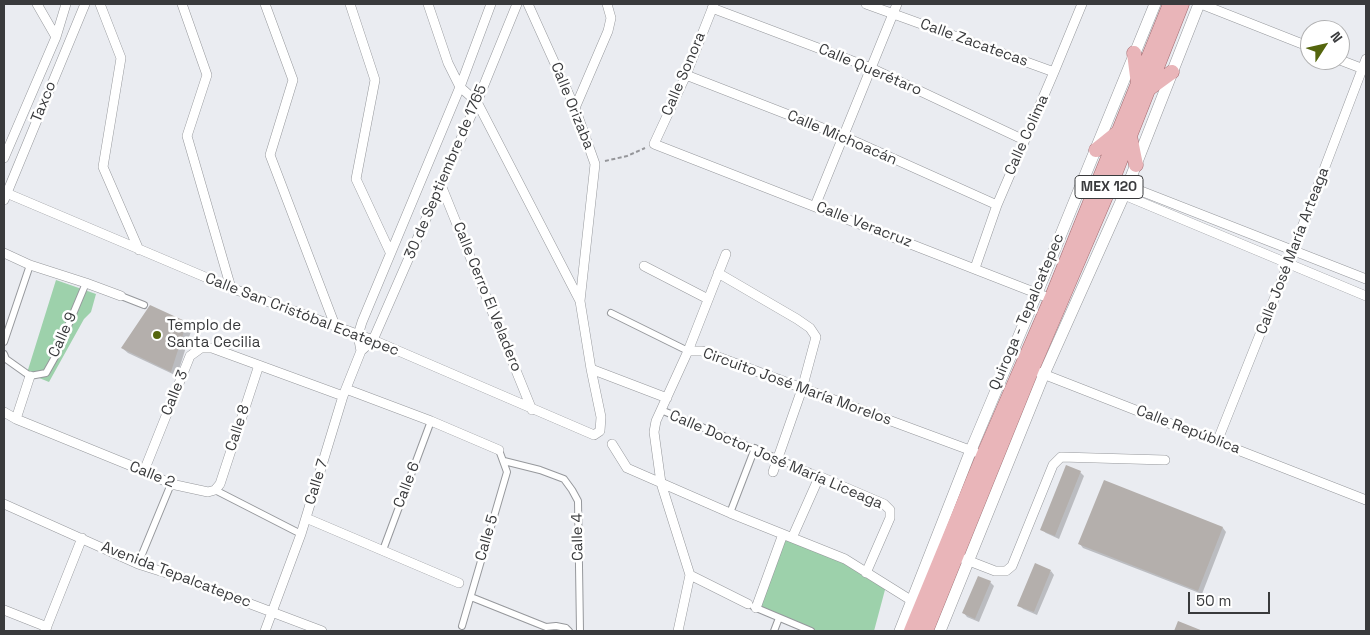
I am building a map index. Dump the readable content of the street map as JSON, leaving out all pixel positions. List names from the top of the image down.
{
  "streets": {
    "main road": ["MEX 120", "Quiroga - Tepalcatepec"],
    "street": [
      "Calle Zacatecas",
      "Calle Querétaro",
      "Calle Sonora",
      "Taxco",
      "Calle Orizaba",
      "Calle Colima",
      "Calle Michoacán",
      "30 de Septiembre de 1765",
      "Calle Veracruz",
      "Calle José María Arteaga",
      "Calle Cerro El Veladero",
      "Calle San Cristóbal Ecatepec",
      "Calle 9",
      "Circuito José María Morelos",
      "Calle 3",
      "Calle 8",
      "Calle República",
      "Calle Doctor José María Liceaga",
      "Calle 2",
      "Calle 7",
      "Calle 6",
      "Calle 4",
      "Calle 5",
      "Avenida Tepalcatepec"
    ]
  },
  "crossings": [
    ["Calle Zacatecas", "Calle Colima"],
    ["Calle Querétaro", "Calle Sonora"],
    ["Calle Querétaro", "Calle Colima"],
    ["Calle Sonora", "Calle Michoacán"],
    ["Calle Sonora", "Calle Veracruz"],
    ["Taxco", "Calle San Cristóbal Ecatepec"],
    ["Calle Colima", "Calle Michoacán"],
    ["Calle Colima", "Calle Veracruz"],
    ["30 de Septiembre de 1765", "Calle Cerro El Veladero"],
    ["30 de Septiembre de 1765", "Calle San Cristóbal Ecatepec"],
    ["30 de Septiembre de 1765", "Calle 7"],
    ["Calle Veracruz", "Quiroga - Tepalcatepec"],
    ["Calle José María Arteaga", "Calle República"],
    ["Calle Cerro El Veladero", "Calle San Cristóbal Ecatepec"],
    ["Quiroga - Tepalcatepec", "Circuito José María Morelos"],
    ["Quiroga - Tepalcatepec", "Calle República"],
    ["Calle San Cristóbal Ecatepec", "Calle 7"],
    ["Circuito José María Morelos", "Calle Doctor José María Liceaga"],
    ["Calle 3", "Calle 8"],
    ["Calle 3", "Calle 2"],
    ["Calle 3", "Calle 7"],
    ["Calle 3", "Calle 6"],
    ["Calle 3", "Calle 5"],
    ["Calle 8", "Calle 2"],
    ["Calle 2", "Calle 7"],
    ["Calle 7", "Avenida Tepalcatepec"],
    ["Calle 4", "Calle 5"]
  ],
  "places": ["Templo de Santa Cecilia"],
  "scale_bar": "50 m",
  "north": "top right"
}
